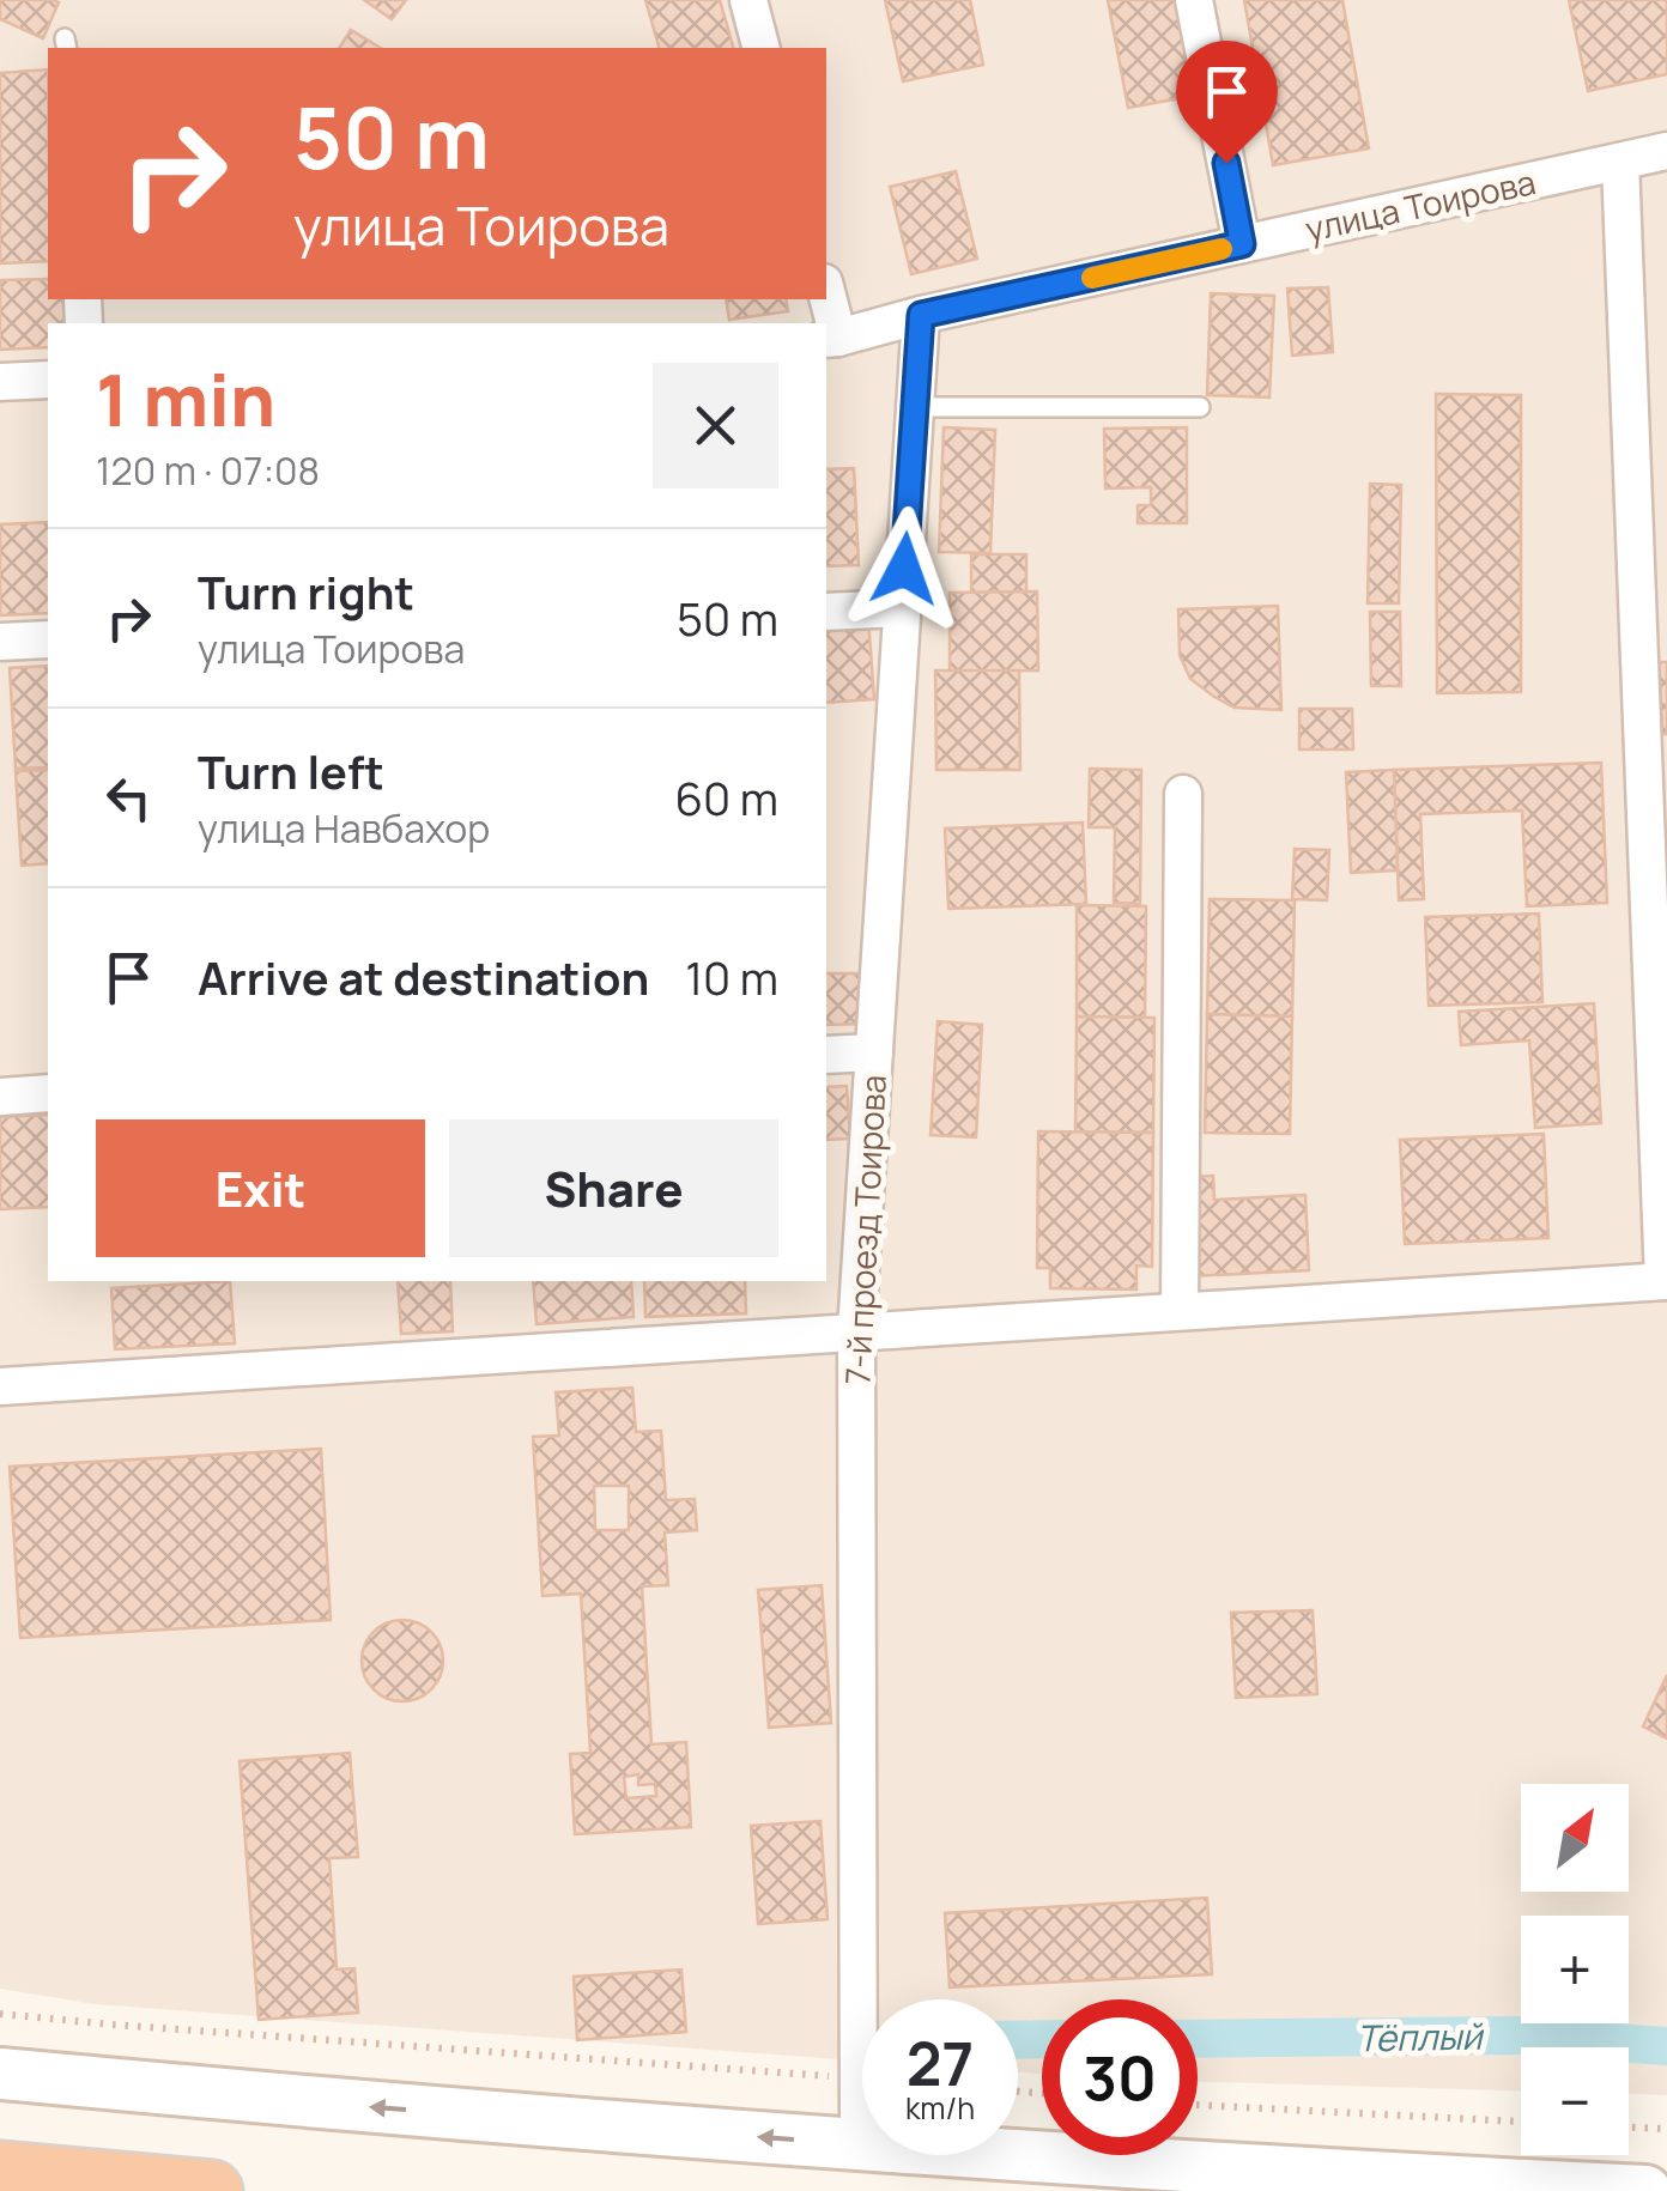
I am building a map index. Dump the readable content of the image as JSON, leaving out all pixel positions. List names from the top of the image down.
{
  "streets": {
    "street": ["улица Тоирова", "7-й проезд Тоирова"]
  },
  "crossings": [
    ["улица Тоирова", "7-й проезд Тоирова"]
  ],
  "water": ["Тёплый"],
  "north": "top right",
  "page": {
    "turn": ["50 m", "улица Тоирова"],
    "heading": ["1 min", "120 m · 07:08"],
    "list": [
      {
        "name": "Turn right",
        "note": "улица Тоирова",
        "value": "50 m"
      },
      {
        "name": "Turn left",
        "note": "улица Навбахор",
        "value": "60 m"
      },
      {
        "name": "Arrive at destination",
        "value": "10 m"
      }
    ],
    "buttons": ["Exit", "Share"],
    "map_buttons": ["+", "−"],
    "speed": "27 km/h",
    "limit": "30"
  }
}
